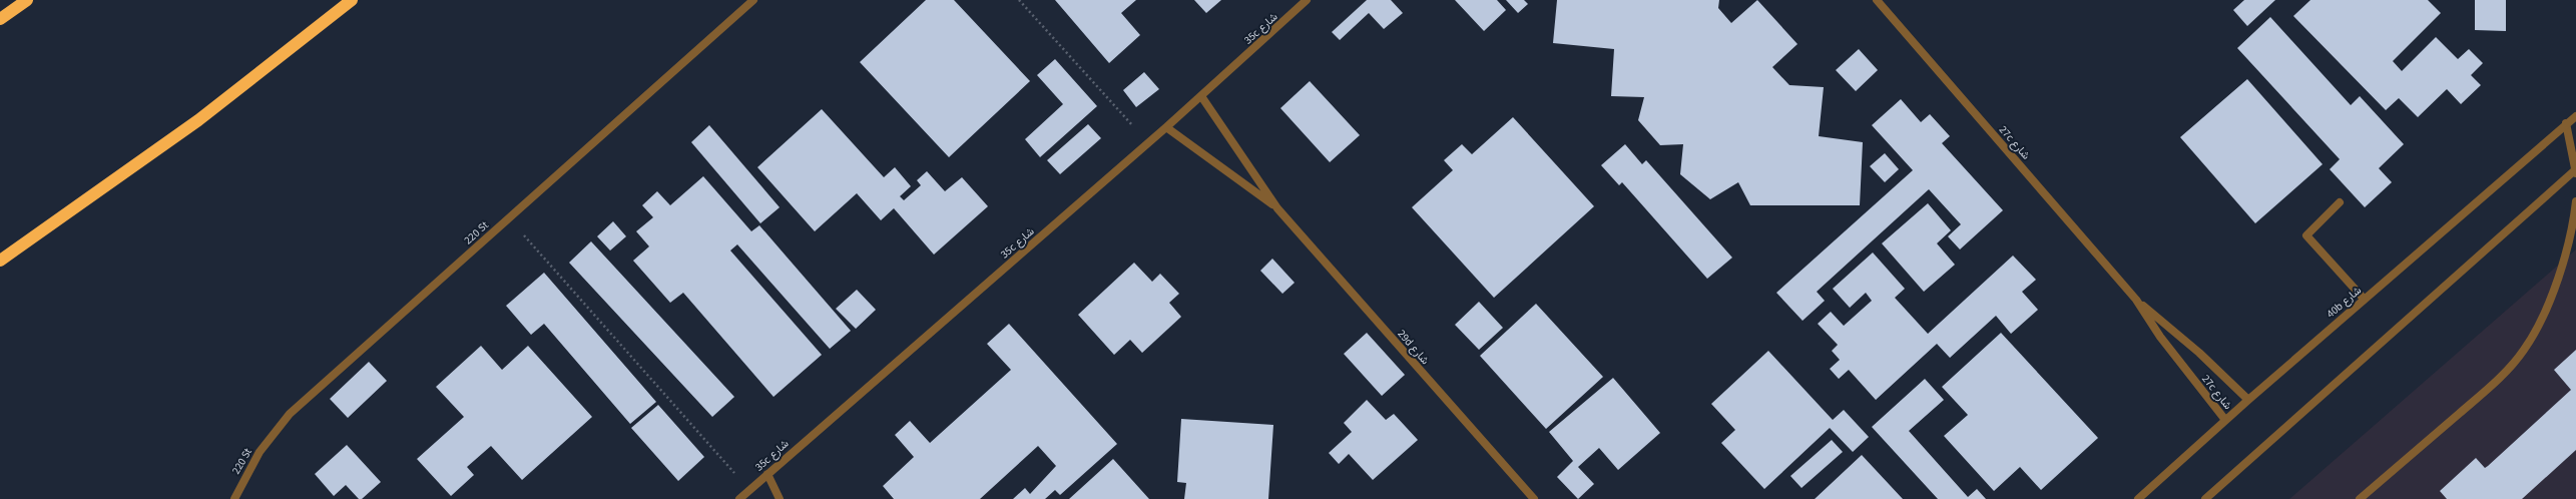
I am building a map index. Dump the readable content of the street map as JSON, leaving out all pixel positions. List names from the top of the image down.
{
  "streets": {
    "street": [
      "35c شارع",
      "27c شارع",
      "220 St",
      "40b شارع",
      "29d شارع"
    ]
  },
  "crossings": [
    ["35c شارع", "29d شارع"],
    ["27c شارع", "40b شارع"]
  ]
}
